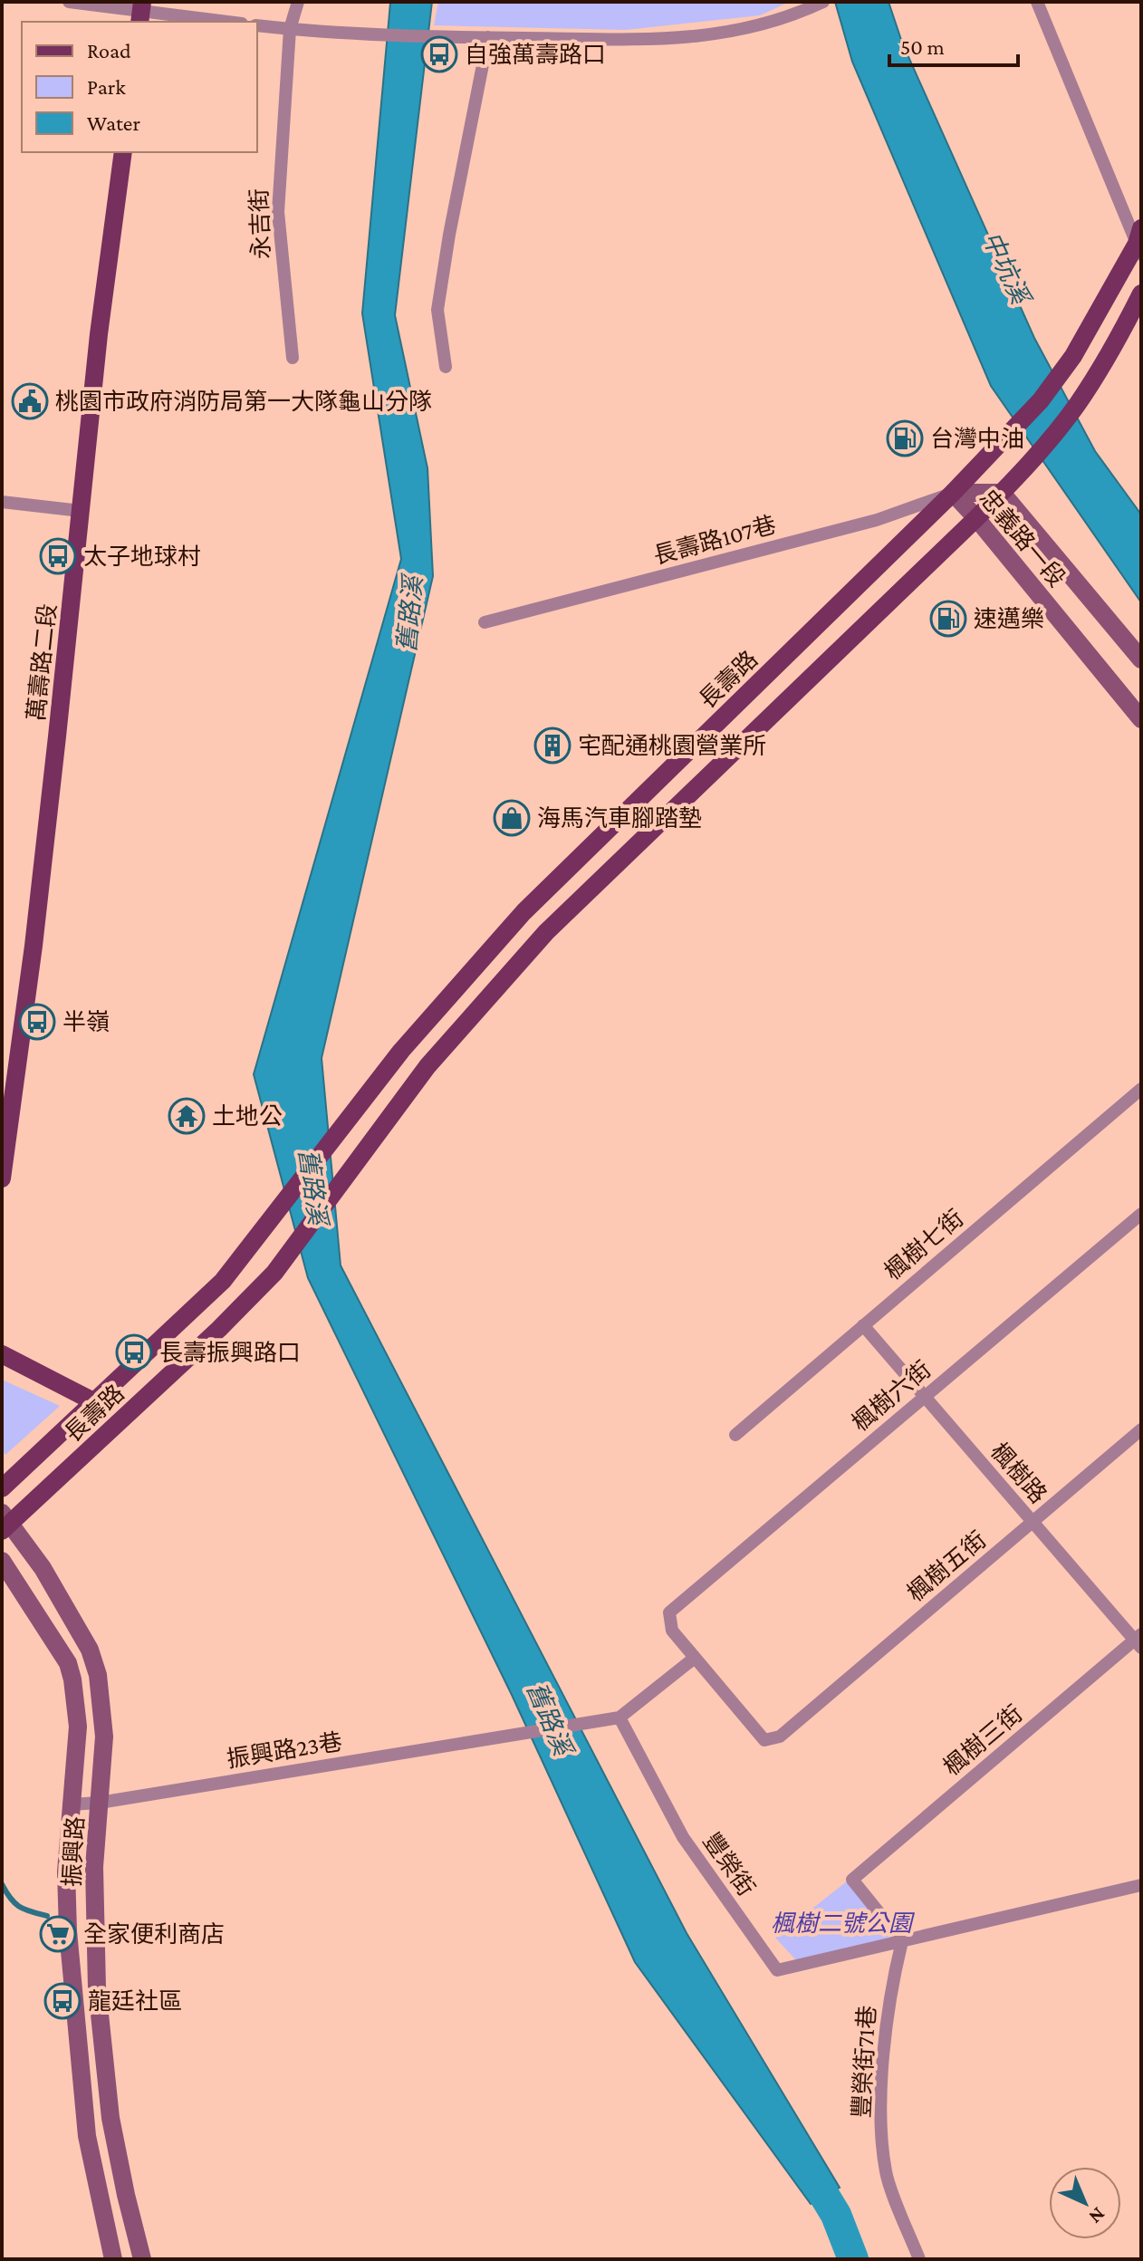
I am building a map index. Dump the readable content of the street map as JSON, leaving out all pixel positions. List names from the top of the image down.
{
  "streets": {
    "main road": ["萬壽路二段", "長壽路"],
    "street": [
      "永吉街",
      "忠義路一段",
      "長壽路107巷",
      "楓樹七街",
      "楓樹六街",
      "楓樹路",
      "楓樹五街",
      "楓樹三街",
      "振興路23巷",
      "振興路",
      "豐榮街",
      "豐榮街71巷"
    ]
  },
  "crossings": [
    ["忠義路一段", "長壽路107巷"],
    ["忠義路一段", "長壽路"],
    ["長壽路107巷", "長壽路"],
    ["長壽路", "振興路"],
    ["楓樹七街", "楓樹路"],
    ["楓樹六街", "楓樹路"],
    ["楓樹六街", "楓樹五街"],
    ["楓樹路", "楓樹五街"],
    ["楓樹路", "楓樹三街"],
    ["楓樹三街", "豐榮街"],
    ["楓樹三街", "豐榮街71巷"],
    ["振興路23巷", "振興路"],
    ["振興路23巷", "豐榮街"],
    ["豐榮街", "豐榮街71巷"]
  ],
  "water": ["中坑溪", "舊路溪"],
  "parks": ["楓樹二號公園"],
  "places": {
    "bus stop": [
      "自強萬壽路口",
      "太子地球村",
      "半嶺",
      "長壽振興路口",
      "龍廷社區"
    ],
    "public building": ["桃園市政府消防局第一大隊龜山分隊"],
    "fuel station": ["台灣中油", "速邁樂"],
    "building": ["宅配通桃園營業所"],
    "shop": ["海馬汽車腳踏墊"],
    "temple": ["土地公"],
    "supermarket": ["全家便利商店"]
  },
  "legend": ["Road", "Park", "Water"],
  "scale_bar": "50 m",
  "north": "bottom right"
}
